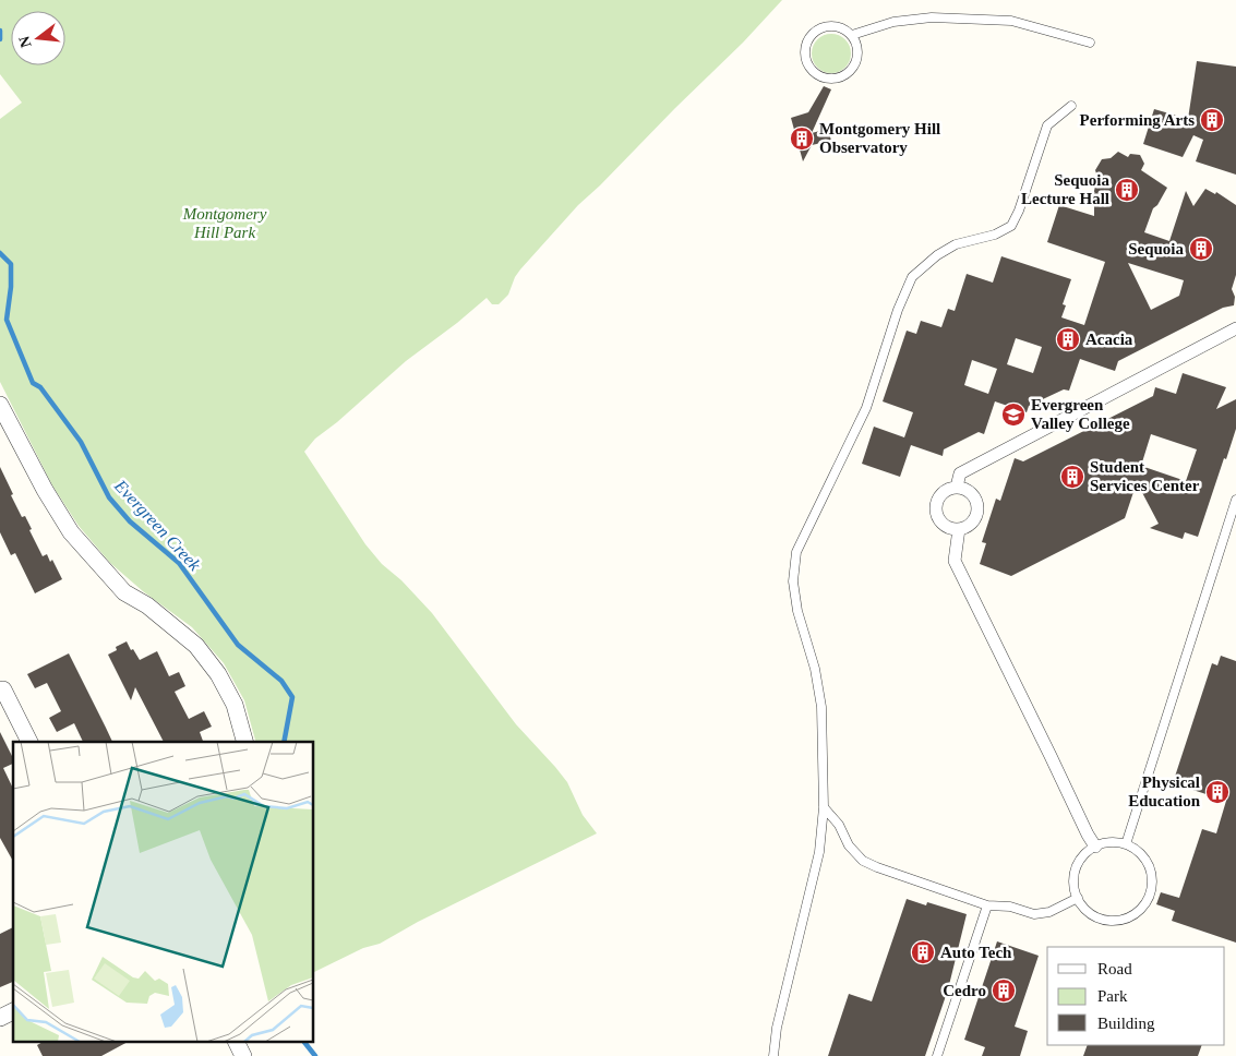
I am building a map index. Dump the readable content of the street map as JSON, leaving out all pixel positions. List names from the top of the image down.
{
  "water": ["Evergreen Creek"],
  "parks": ["Montgomery Hill Park"],
  "places": {
    "building": [
      "Performing Arts",
      "Montgomery Hill Observatory",
      "Sequoia Lecture Hall",
      "Sequoia",
      "Acacia",
      "Student Services Center",
      "Physical Education",
      "Auto Tech",
      "Cedro"
    ],
    "school or university": ["Evergreen Valley College"]
  },
  "legend": ["Road", "Park", "Building"],
  "north": "left"
}
